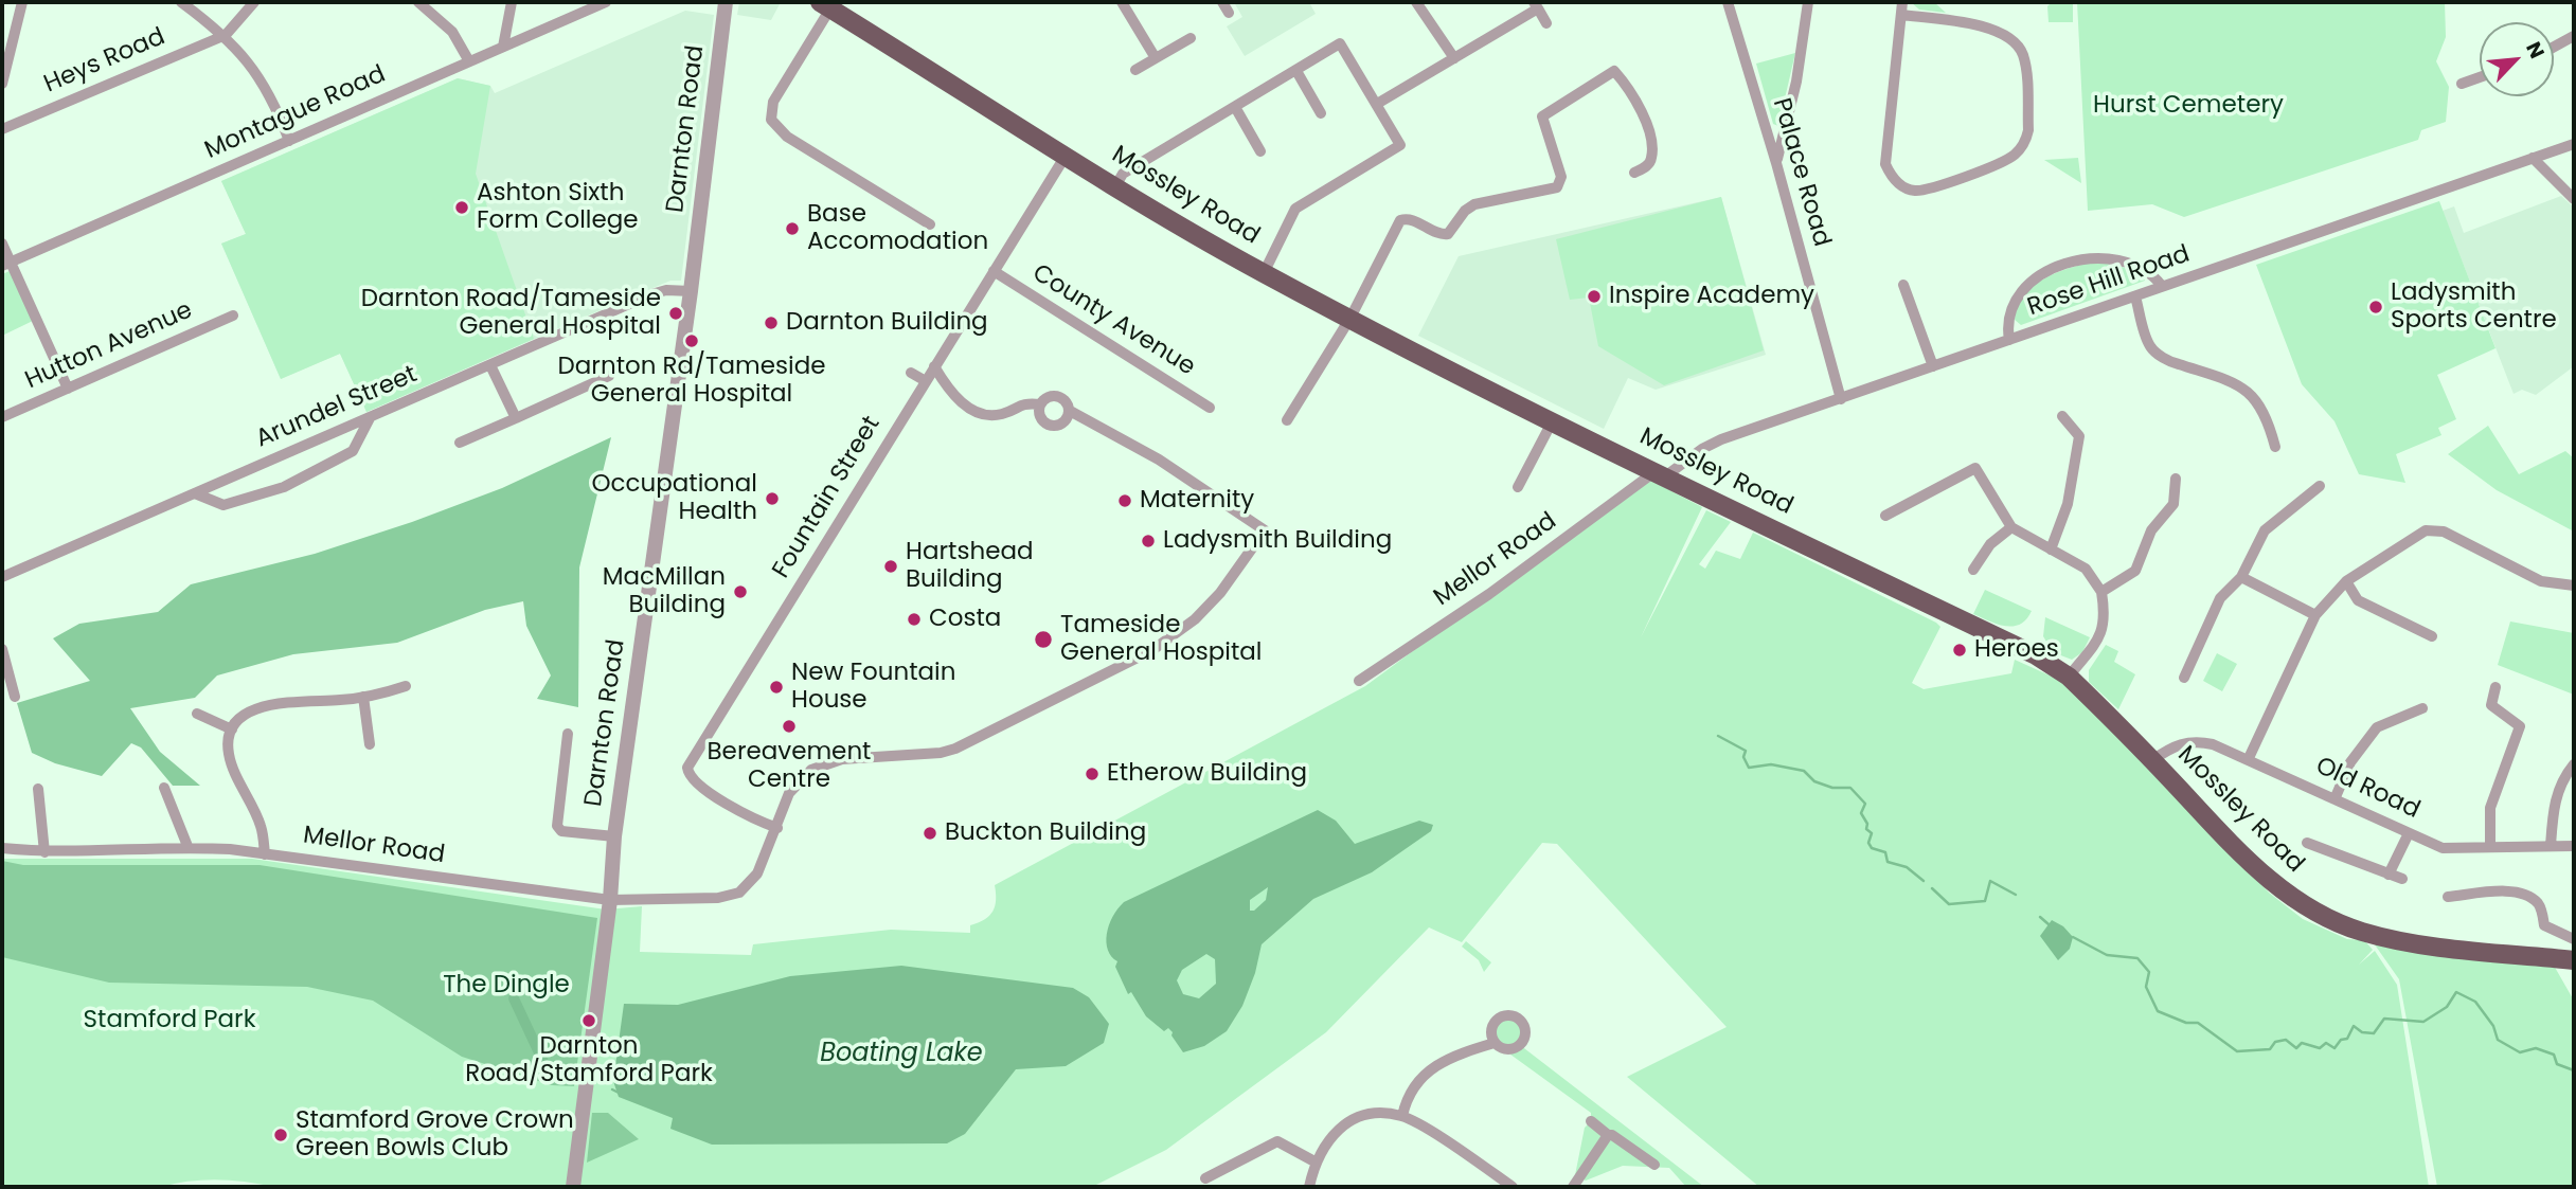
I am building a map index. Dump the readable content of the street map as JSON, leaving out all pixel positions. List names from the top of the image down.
{
  "streets": {
    "main road": ["Mossley Road"],
    "street": [
      "Heys Road",
      "Montague Road",
      "Darnton Road",
      "Palace Road",
      "Rose Hill Road",
      "County Avenue",
      "Hutton Avenue",
      "Arundel Street",
      "Fountain Street",
      "Mellor Road",
      "Old Road"
    ]
  },
  "crossings": [
    ["Darnton Road", "Arundel Street"],
    ["Darnton Road", "Mellor Road"],
    ["Palace Road", "Rose Hill Road"],
    ["Mossley Road", "Rose Hill Road"],
    ["Mossley Road", "Fountain Street"],
    ["Mossley Road", "Mellor Road"],
    ["Mossley Road", "Old Road"],
    ["Rose Hill Road", "Mellor Road"],
    ["County Avenue", "Fountain Street"],
    ["Fountain Street", "Mellor Road"]
  ],
  "water": ["Boating Lake"],
  "parks": ["Hurst Cemetery", "The Dingle", "Stamford Park"],
  "places": [
    "Ashton Sixth Form College",
    "Base Accomodation",
    "Inspire Academy",
    "Ladysmith Sports Centre",
    "Darnton Road/Tameside General Hospital",
    "Darnton Building",
    "Darnton Rd/Tameside General Hospital",
    "Occupational Health",
    "Maternity",
    "Ladysmith Building",
    "Hartshead Building",
    "MacMillan Building",
    "Costa",
    "Tameside General Hospital",
    "Heroes",
    "New Fountain House",
    "Bereavement Centre",
    "Etherow Building",
    "Buckton Building",
    "Darnton Road/Stamford Park",
    "Stamford Grove Crown Green Bowls Club"
  ],
  "north": "top right"
}
